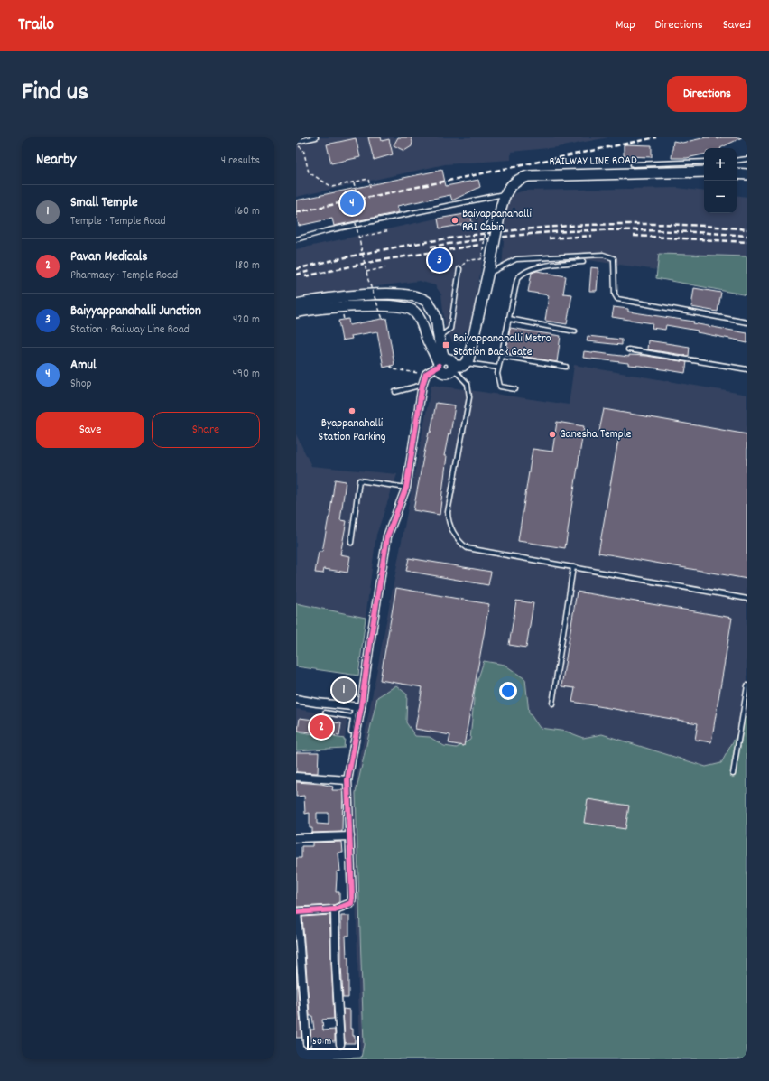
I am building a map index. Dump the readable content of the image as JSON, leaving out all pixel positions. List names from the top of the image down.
{
  "streets": {
    "main road": ["RAILWAY LINE ROAD"]
  },
  "places": {
    "other": ["Baiyappanahalli RRI Cabin", "Byappanahalli Station Parking", "Ganesha Temple"],
    "transit": ["Baiyappanahalli Metro Station Back Gate"]
  },
  "scale_bar": "50 m",
  "page": {
    "header": "Trailo",
    "nav": ["Map", "Directions", "Saved"],
    "title": "Find us",
    "buttons": [
      "Directions",
      ["Save", "Share"]
    ],
    "heading": ["Nearby", "4 results"],
    "map_buttons": ["+", "−"],
    "list": [
      {
        "mark": "1",
        "name": "Small Temple",
        "note": "Temple · Temple Road",
        "value": "160 m"
      },
      {
        "mark": "2",
        "name": "Pavan Medicals",
        "note": "Pharmacy · Temple Road",
        "value": "180 m"
      },
      {
        "mark": "3",
        "name": "Baiyyappanahalli Junction",
        "note": "Station · Railway Line Road",
        "value": "420 m"
      },
      {
        "mark": "4",
        "name": "Amul",
        "note": "Shop",
        "value": "490 m"
      }
    ],
    "pins": [
      "4",
      "3",
      "1",
      "2"
    ],
    "scale": "50 m"
  }
}
